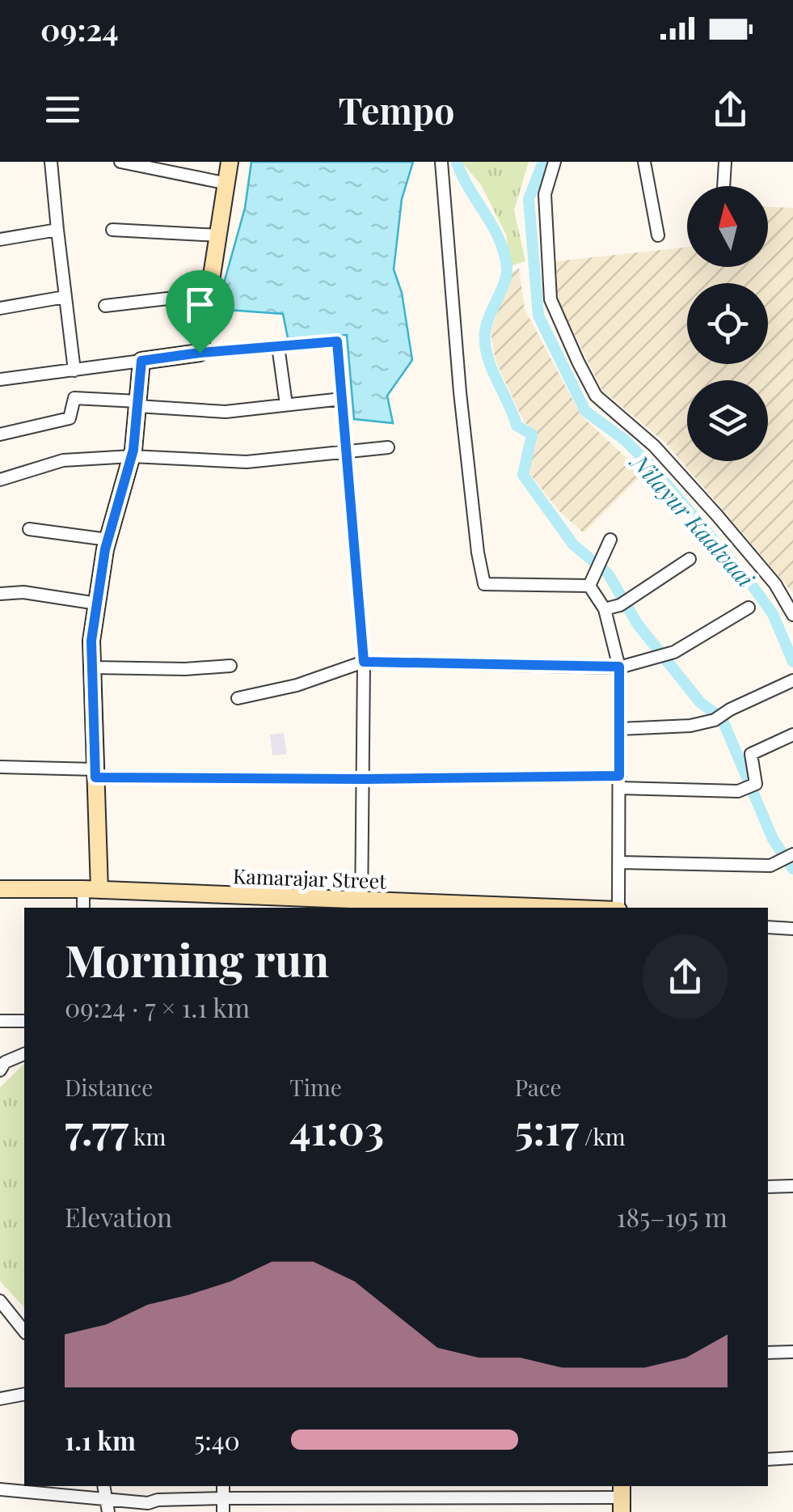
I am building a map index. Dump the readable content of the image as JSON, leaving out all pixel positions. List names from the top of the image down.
{
  "streets": {
    "main road": ["Kamarajar Street"]
  },
  "water": ["Nilayur Kaalvaai"],
  "north": "top",
  "page": {
    "status": "09:24",
    "header": "Tempo",
    "heading": ["Morning run", "09:24 · 7 × 1.1 km"],
    "stats": [
      ["Distance", "7.77 km"],
      ["Time", "41:03"],
      ["Pace", "5:17 /km"]
    ],
    "chart": ["Elevation", "185–195 m"],
    "list": [
      {
        "name": "1.1 km",
        "note": "5:40"
      }
    ]
  }
}
